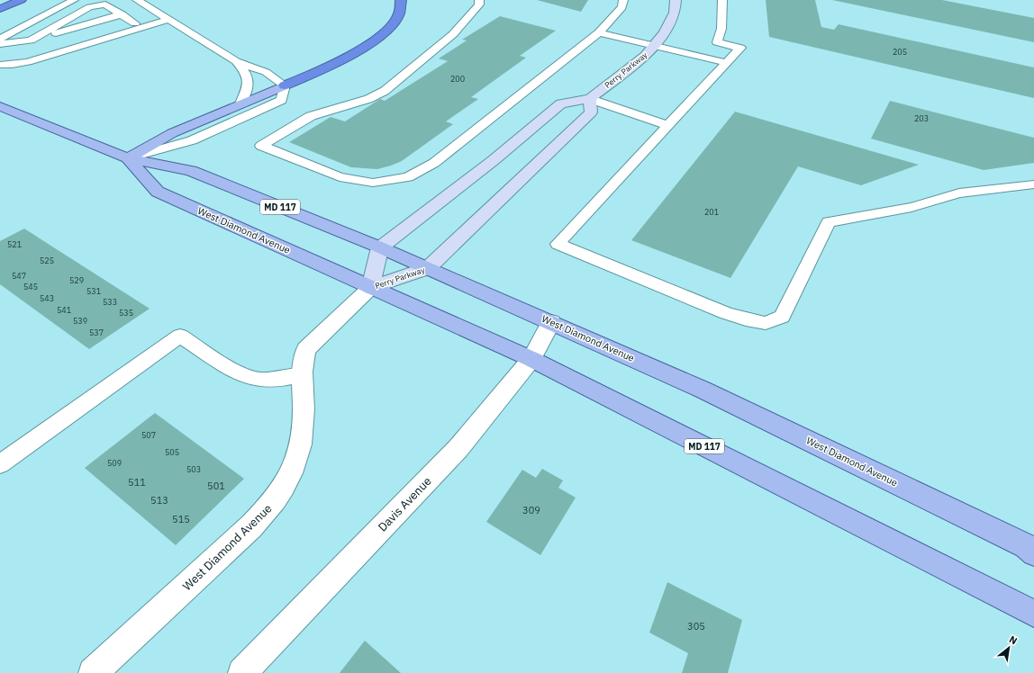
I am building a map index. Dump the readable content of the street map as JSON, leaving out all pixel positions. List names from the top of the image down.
{
  "streets": {
    "main road": ["MD 117", "West Diamond Avenue"],
    "street": ["Perry Parkway", "Davis Avenue"]
  },
  "crossings": [
    ["Perry Parkway", "West Diamond Avenue"],
    ["West Diamond Avenue", "Davis Avenue"]
  ],
  "house_numbers": [
    "205",
    "200",
    "203",
    "201",
    "521",
    "525",
    "547",
    "529",
    "545",
    "531",
    "543",
    "533",
    "541",
    "535",
    "539",
    "537",
    "507",
    "505",
    "509",
    "503",
    "511",
    "501",
    "513",
    "309",
    "515",
    "305"
  ],
  "north": "top right"
}
